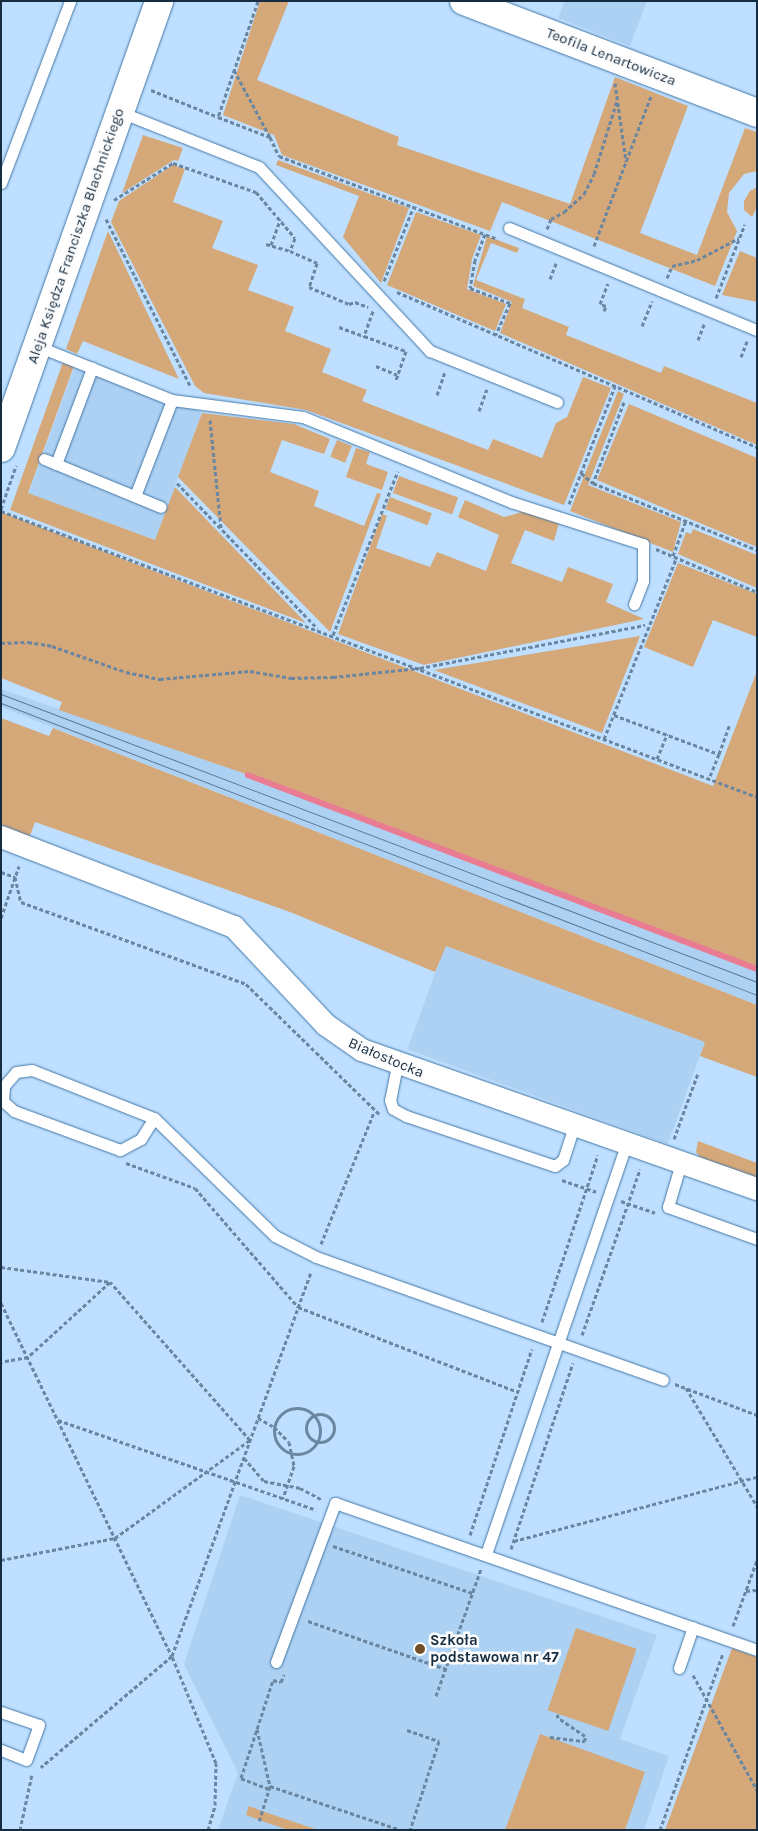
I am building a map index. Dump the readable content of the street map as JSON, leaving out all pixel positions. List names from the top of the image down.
{
  "streets": {
    "street": ["Teofila Lenartowicza", "Aleja Księdza Franciszka Blachnickiego", "Białostocka"]
  },
  "places": ["Szkoła podstawowa nr 47"]
}
